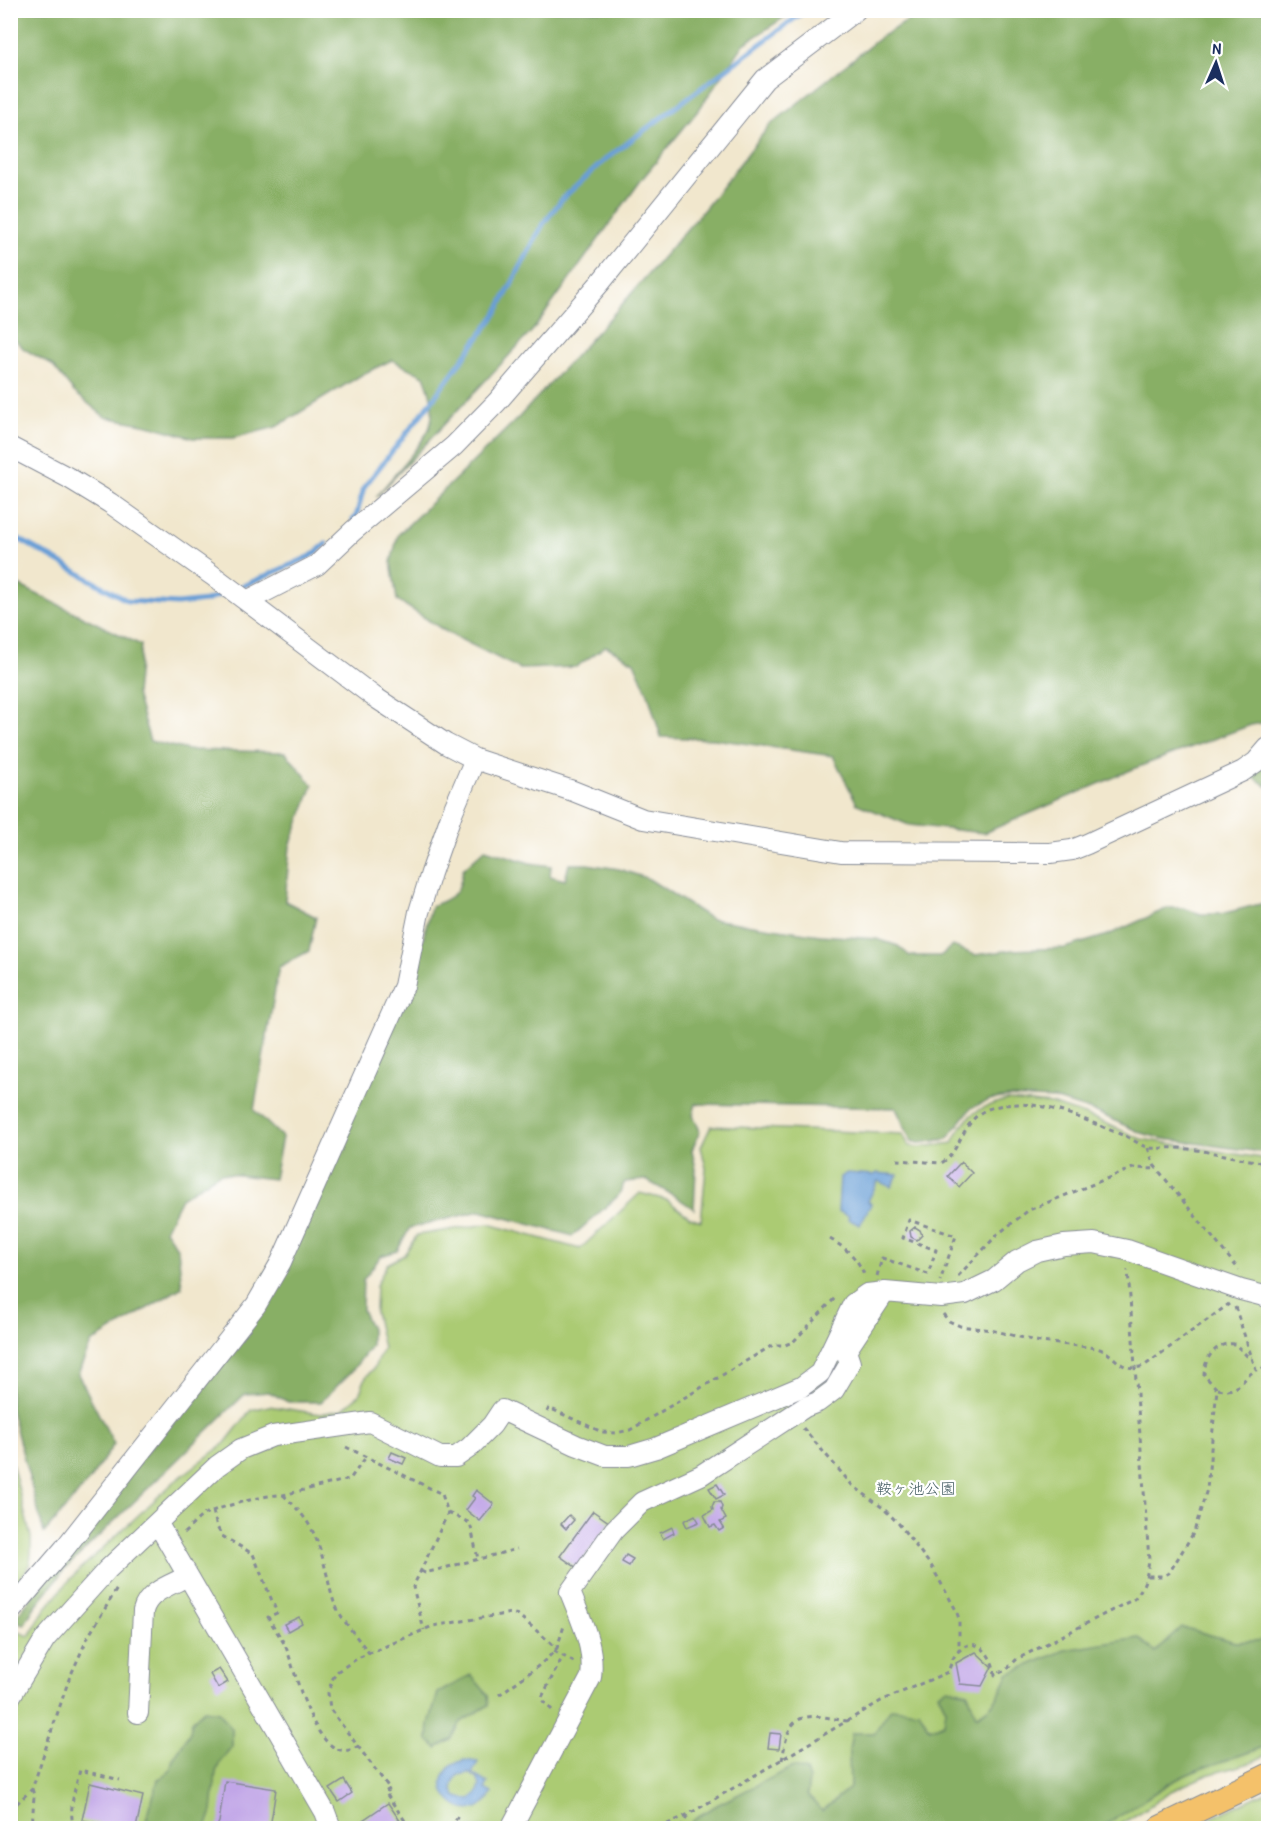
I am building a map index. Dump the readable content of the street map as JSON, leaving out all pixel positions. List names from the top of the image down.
{
  "parks": ["鞍ヶ池公園"],
  "north": "top"
}
